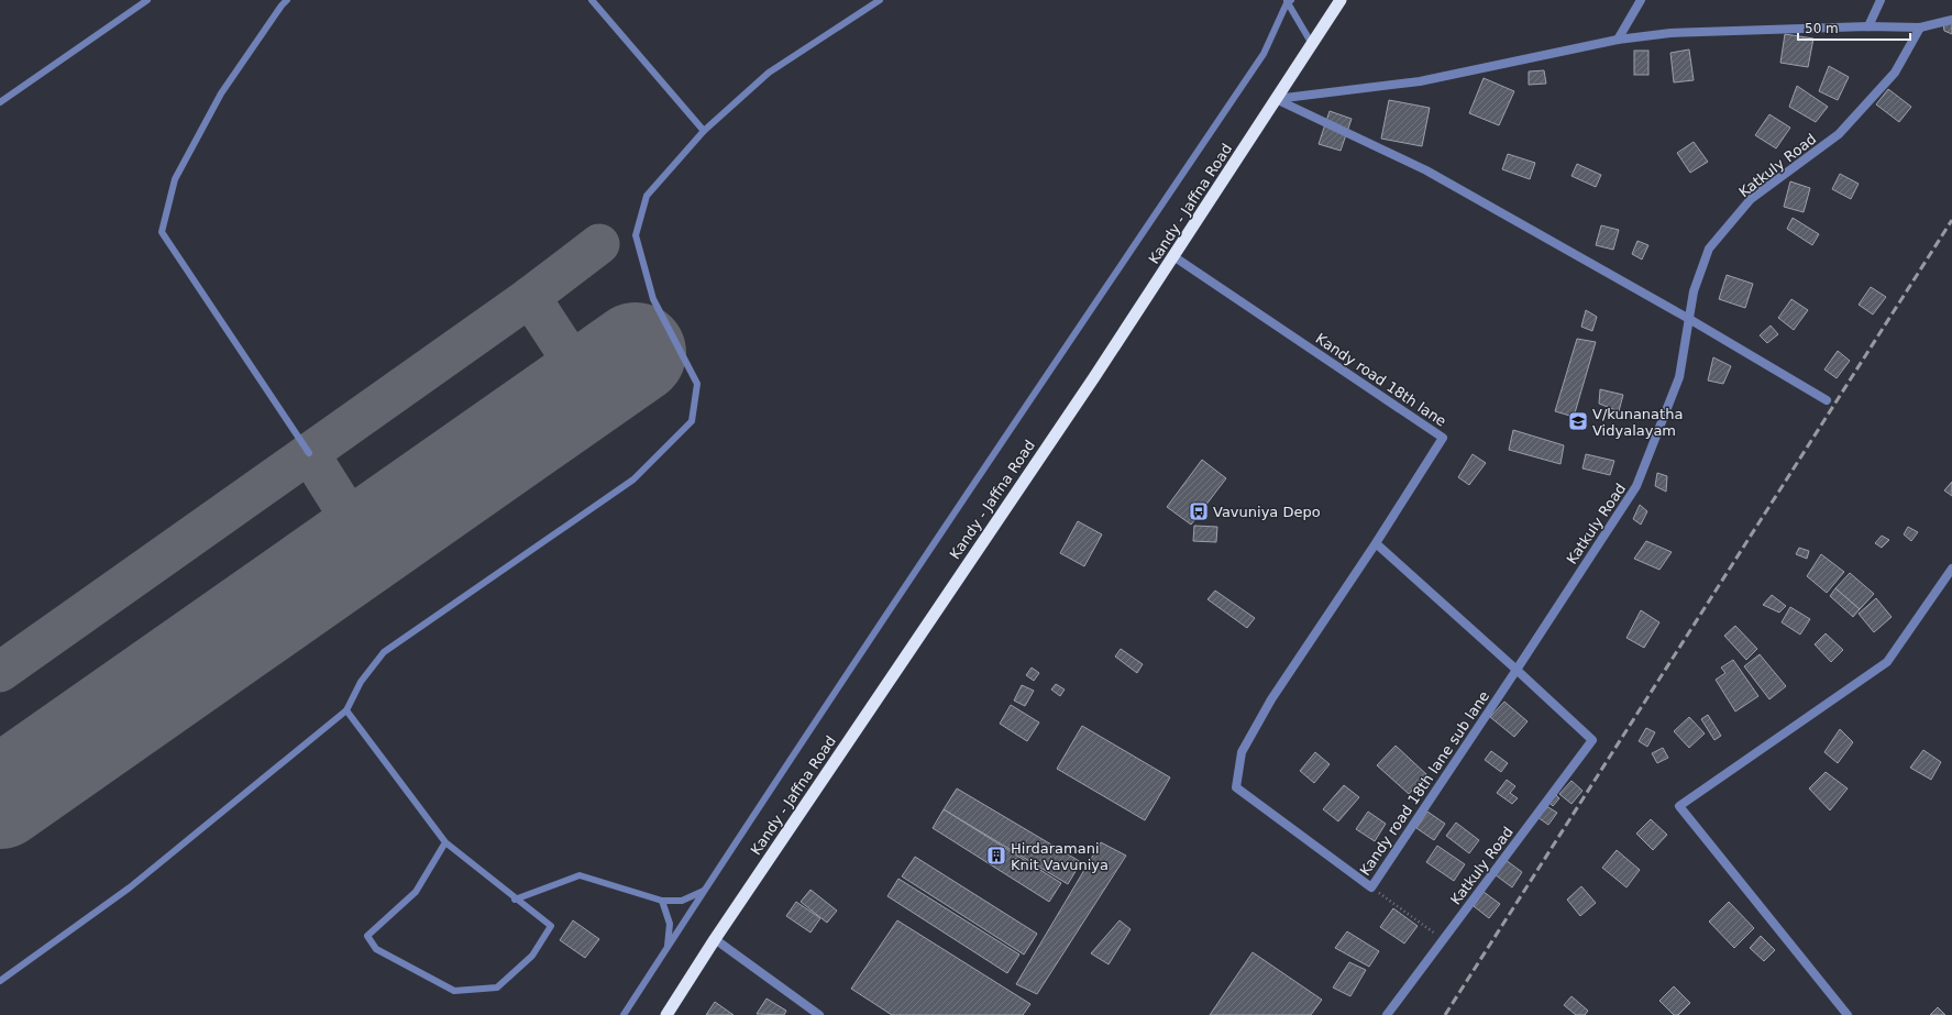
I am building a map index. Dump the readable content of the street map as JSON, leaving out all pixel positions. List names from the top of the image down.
{
  "streets": {
    "highway": ["Kandy - Jaffna Road"],
    "street": ["Katkuly Road", "Kandy road 18th lane", "Kandy road 18th lane sub lane"]
  },
  "crossings": [
    ["Katkuly Road", "Kandy road 18th lane sub lane"],
    ["Kandy - Jaffna Road", "Kandy road 18th lane"],
    ["Kandy road 18th lane", "Kandy road 18th lane sub lane"]
  ],
  "places": {
    "school or university": ["V/kunanatha Vidyalayam"],
    "bus stop": ["Vavuniya Depo"],
    "building": ["Hirdaramani Knit Vavuniya"]
  },
  "scale_bar": "50 m"
}
